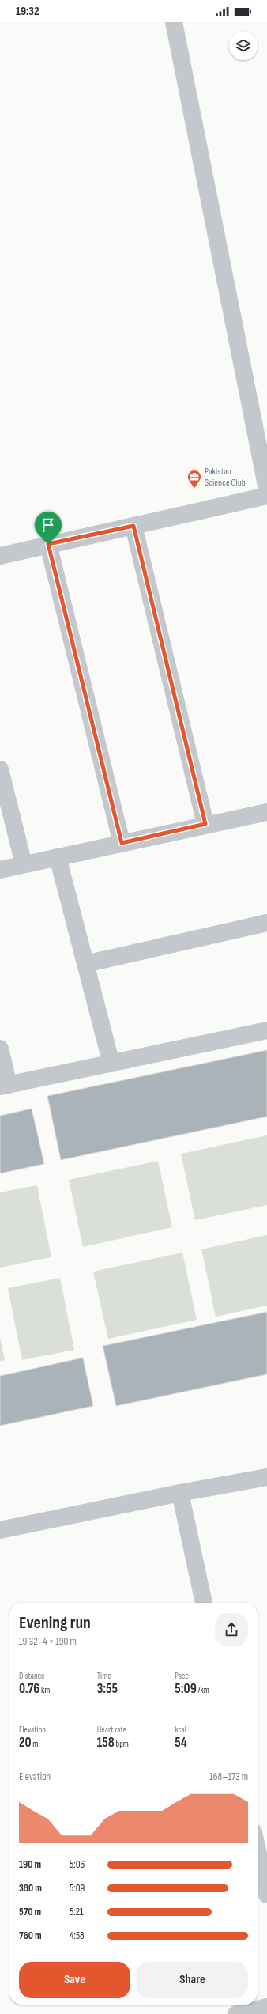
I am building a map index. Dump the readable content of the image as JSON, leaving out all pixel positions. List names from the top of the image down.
{
  "places": {
    "office": ["Pakistan Science Club"]
  },
  "page": {
    "status": "19:32",
    "heading": ["Evening run", "19:32 · 4 × 190 m"],
    "stats": [
      ["Distance", "0.76 km"],
      ["Time", "3:55"],
      ["Pace", "5:09 /km"],
      ["Elevation", "20 m"],
      ["Heart rate", "158 bpm"],
      ["kcal", "54"]
    ],
    "chart": ["Elevation", "168–173 m"],
    "list": [
      {
        "name": "190 m",
        "note": "5:06"
      },
      {
        "name": "380 m",
        "note": "5:09"
      },
      {
        "name": "570 m",
        "note": "5:21"
      },
      {
        "name": "760 m",
        "note": "4:58"
      }
    ],
    "buttons": ["Save", "Share"]
  }
}
